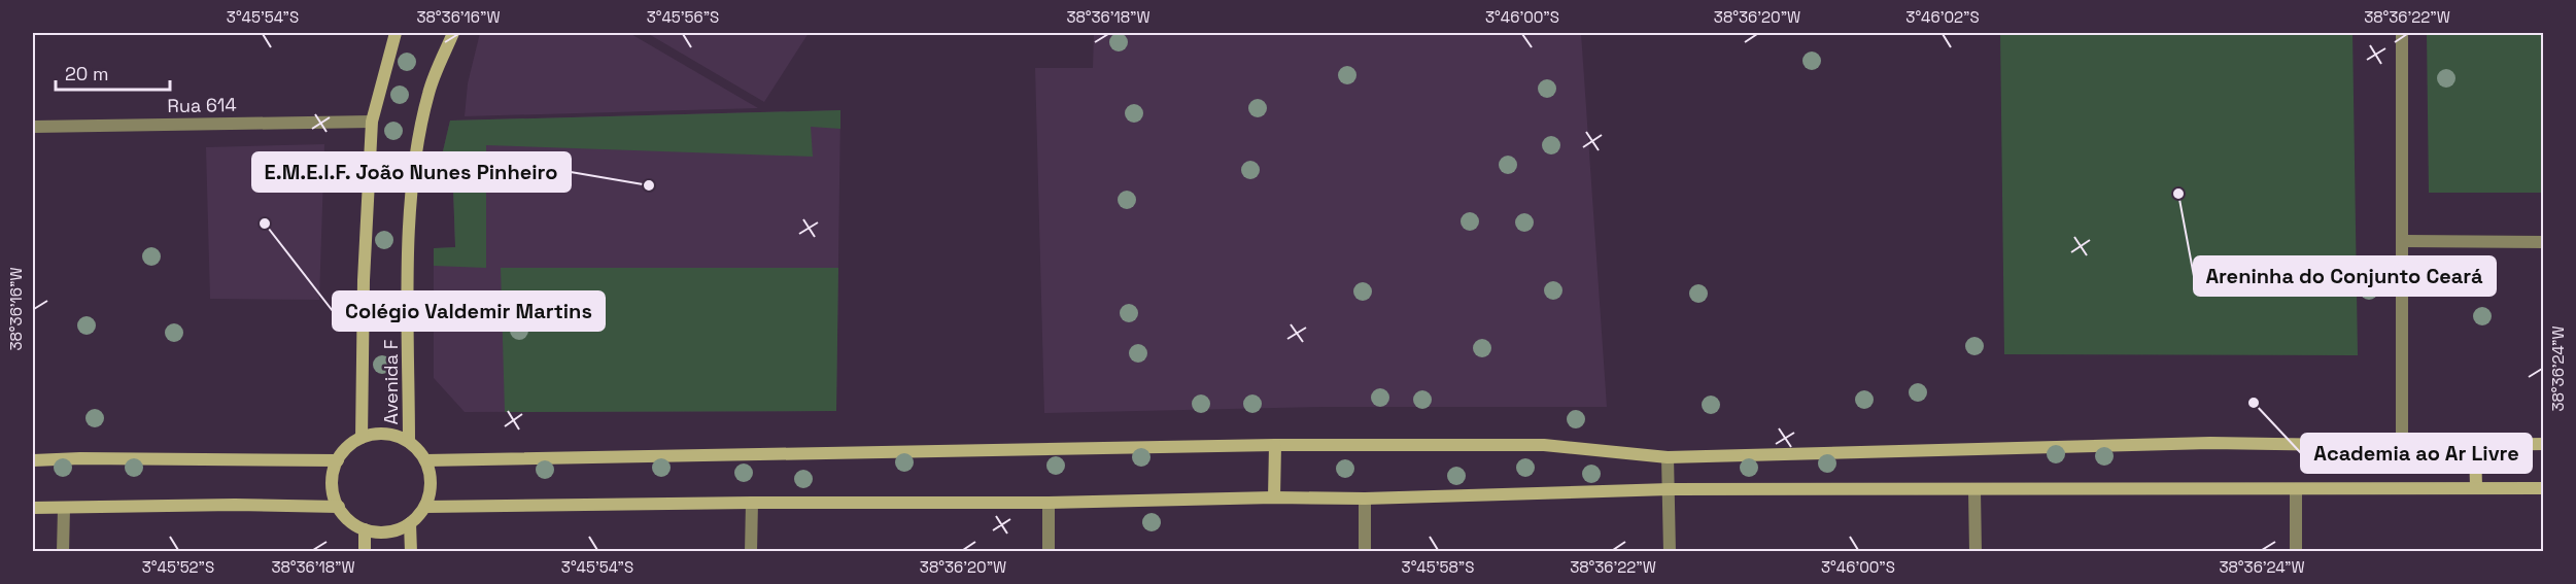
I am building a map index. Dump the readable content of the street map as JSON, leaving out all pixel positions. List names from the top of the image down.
{
  "streets": {
    "street": ["Rua 614", "Avenida F"]
  },
  "crossings": [
    ["Rua 614", "Avenida F"]
  ],
  "places": [
    "E.M.E.I.F. João Nunes Pinheiro",
    "Areninha do Conjunto Ceará",
    "Colégio Valdemir Martins",
    "Academia ao Ar Livre"
  ],
  "scale_bar": "20 m",
  "coordinates": [
    "3°45'54\"S",
    "38°36'16\"W",
    "3°45'56\"S",
    "38°36'18\"W",
    "3°46'00\"S",
    "38°36'20\"W",
    "3°46'02\"S",
    "38°36'22\"W",
    "38°36'24\"W",
    "3°45'52\"S",
    "3°45'58\"S"
  ]
}
